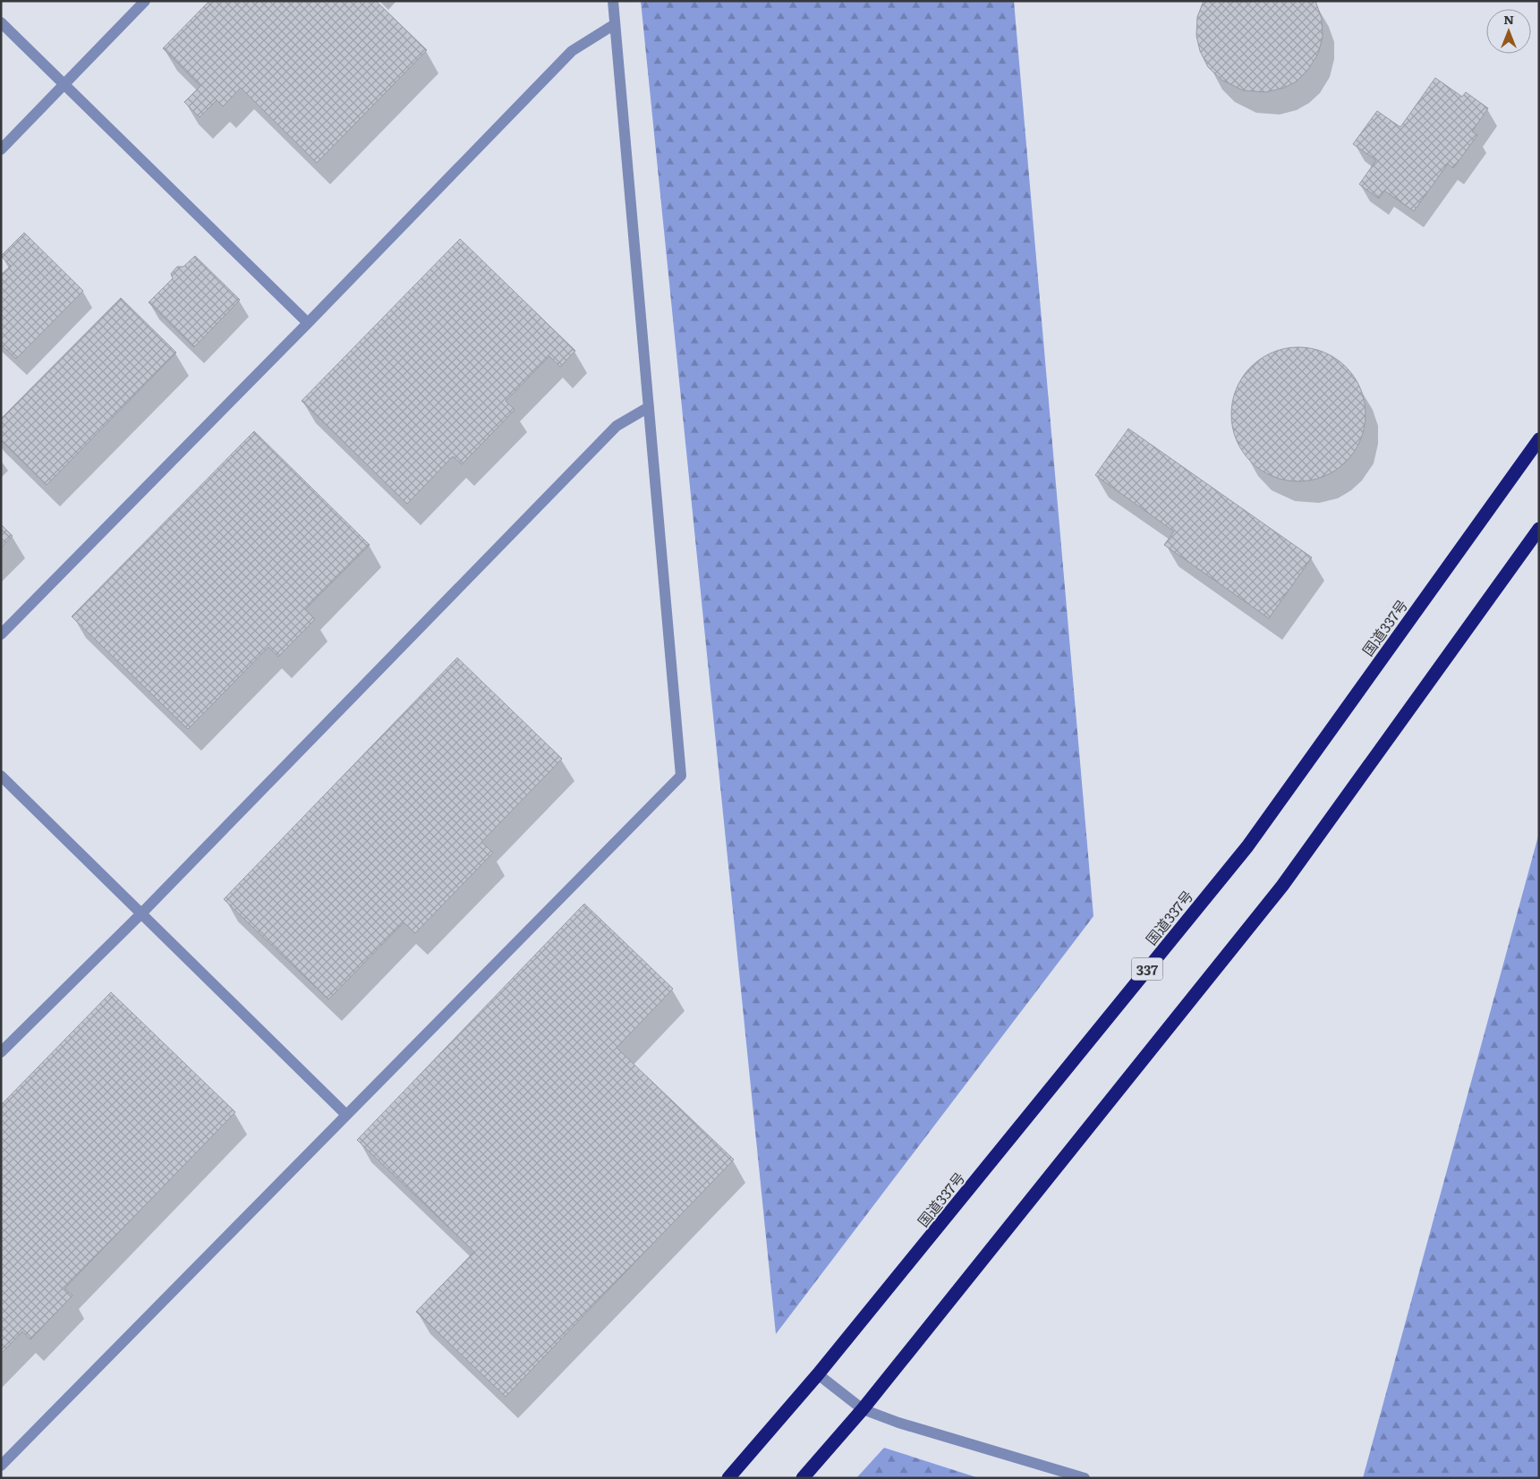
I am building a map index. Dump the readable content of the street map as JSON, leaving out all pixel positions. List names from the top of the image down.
{
  "streets": {
    "highway": ["国道337号", "337"]
  },
  "north": "top"
}
